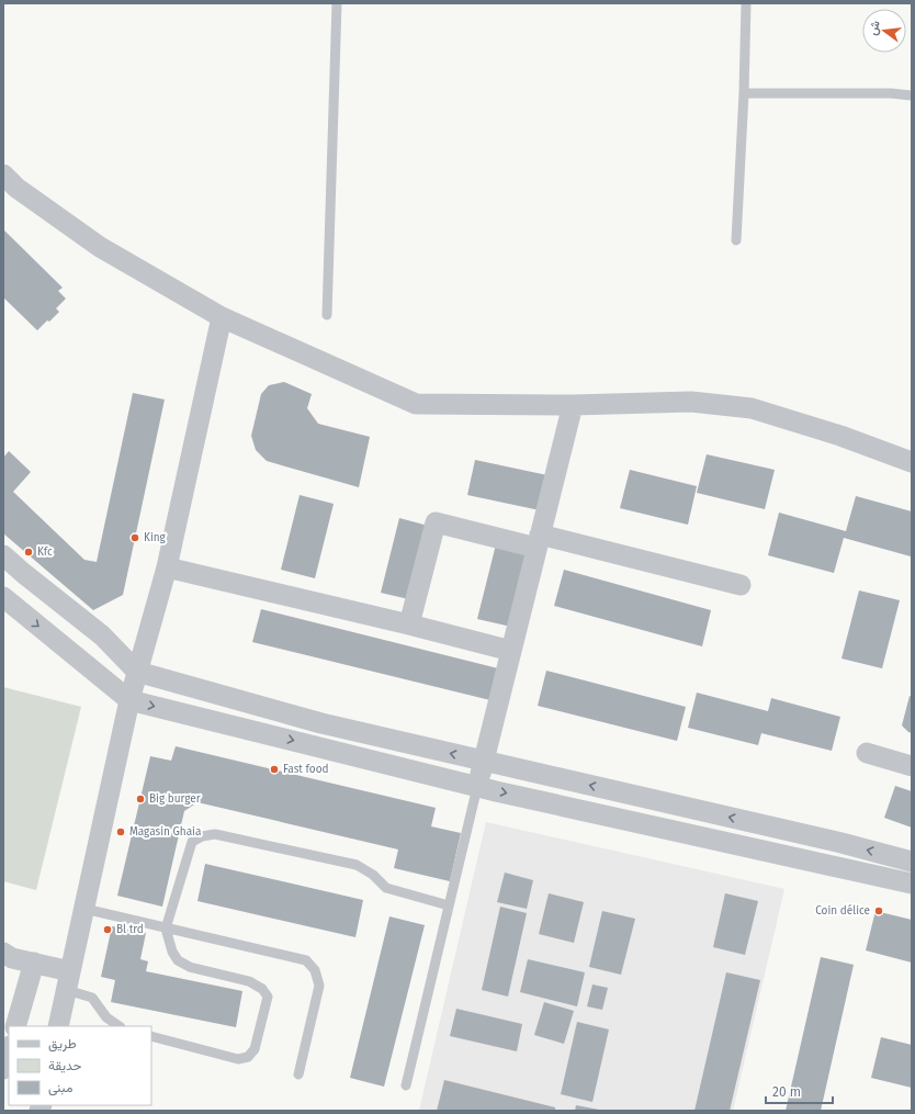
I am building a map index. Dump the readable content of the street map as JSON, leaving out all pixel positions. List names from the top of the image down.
{
  "places": [
    "King",
    "Kfc",
    "Fast food",
    "Big burger",
    "Magasin Ghaia",
    "Coin délice",
    "Bl trd"
  ],
  "legend": ["طريق", "حديقة", "مبنى"],
  "scale_bar": "20 m",
  "north": "left"
}
